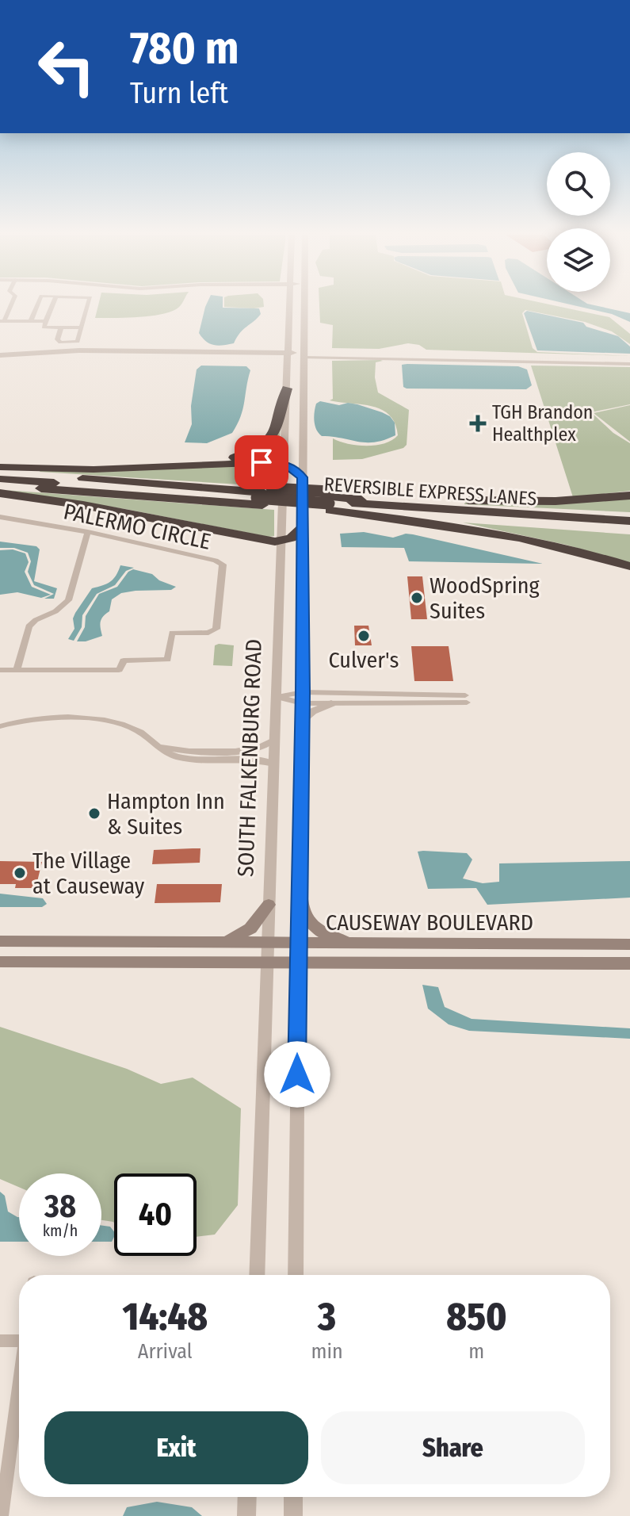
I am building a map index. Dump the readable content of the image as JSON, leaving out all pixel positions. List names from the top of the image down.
{
  "streets": {
    "highway": ["REVERSIBLE EXPRESS LANES"],
    "main road": ["CAUSEWAY BOULEVARD"],
    "street": ["PALERMO CIRCLE", "SOUTH FALKENBURG ROAD"]
  },
  "crossings": [
    ["SOUTH FALKENBURG ROAD", "CAUSEWAY BOULEVARD"]
  ],
  "places": {
    "health": ["TGH Brandon Healthplex"],
    "other": [
      "WoodSpring Suites",
      "Culver's",
      "Hampton Inn & Suites",
      "The Village at Causeway"
    ]
  },
  "page": {
    "turn": ["780 m", "Turn left"],
    "speed": "38 km/h",
    "limit": "40",
    "eta": [
      "14:48",
      "Arrival",
      "3",
      "min",
      "850",
      "m"
    ],
    "buttons": ["Exit", "Share"]
  }
}
